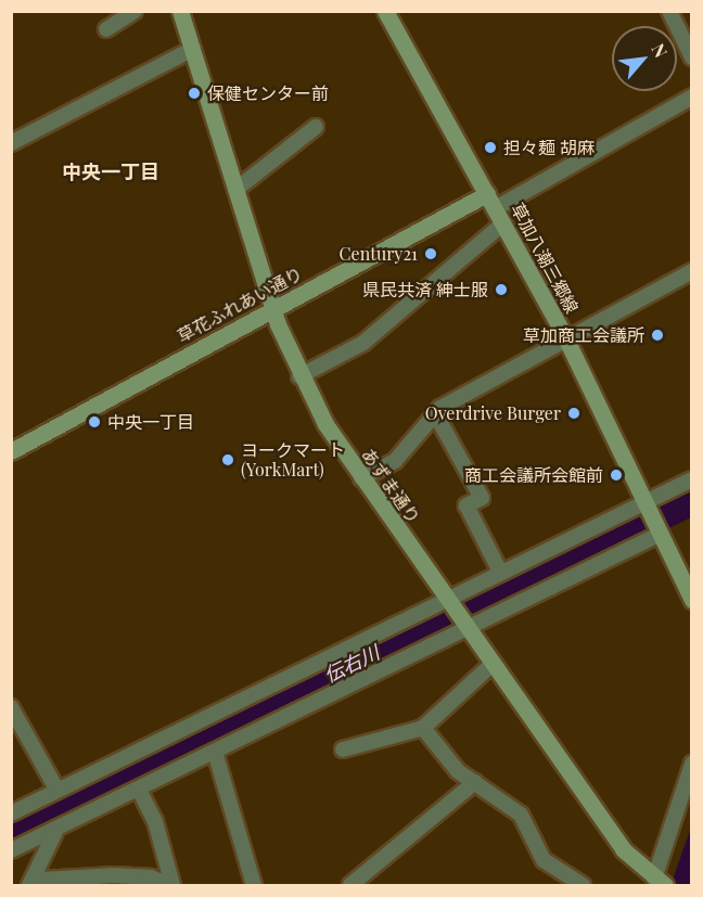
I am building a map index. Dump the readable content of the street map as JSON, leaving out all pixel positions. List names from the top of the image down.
{
  "streets": {
    "street": ["草加八潮三郷線", "草花ふれあい通り", "あずま通り"]
  },
  "crossings": [
    ["草加八潮三郷線", "草花ふれあい通り"],
    ["草花ふれあい通り", "あずま通り"]
  ],
  "districts": ["中央一丁目"],
  "water": ["伝右川"],
  "places": [
    "保健センター前",
    "担々麺 胡麻",
    "Century21",
    "県民共済 紳士服",
    "草加商工会議所",
    "Overdrive Burger",
    "中央一丁目",
    "ヨークマート (YorkMart)",
    "商工会議所会館前"
  ],
  "north": "top right"
}
